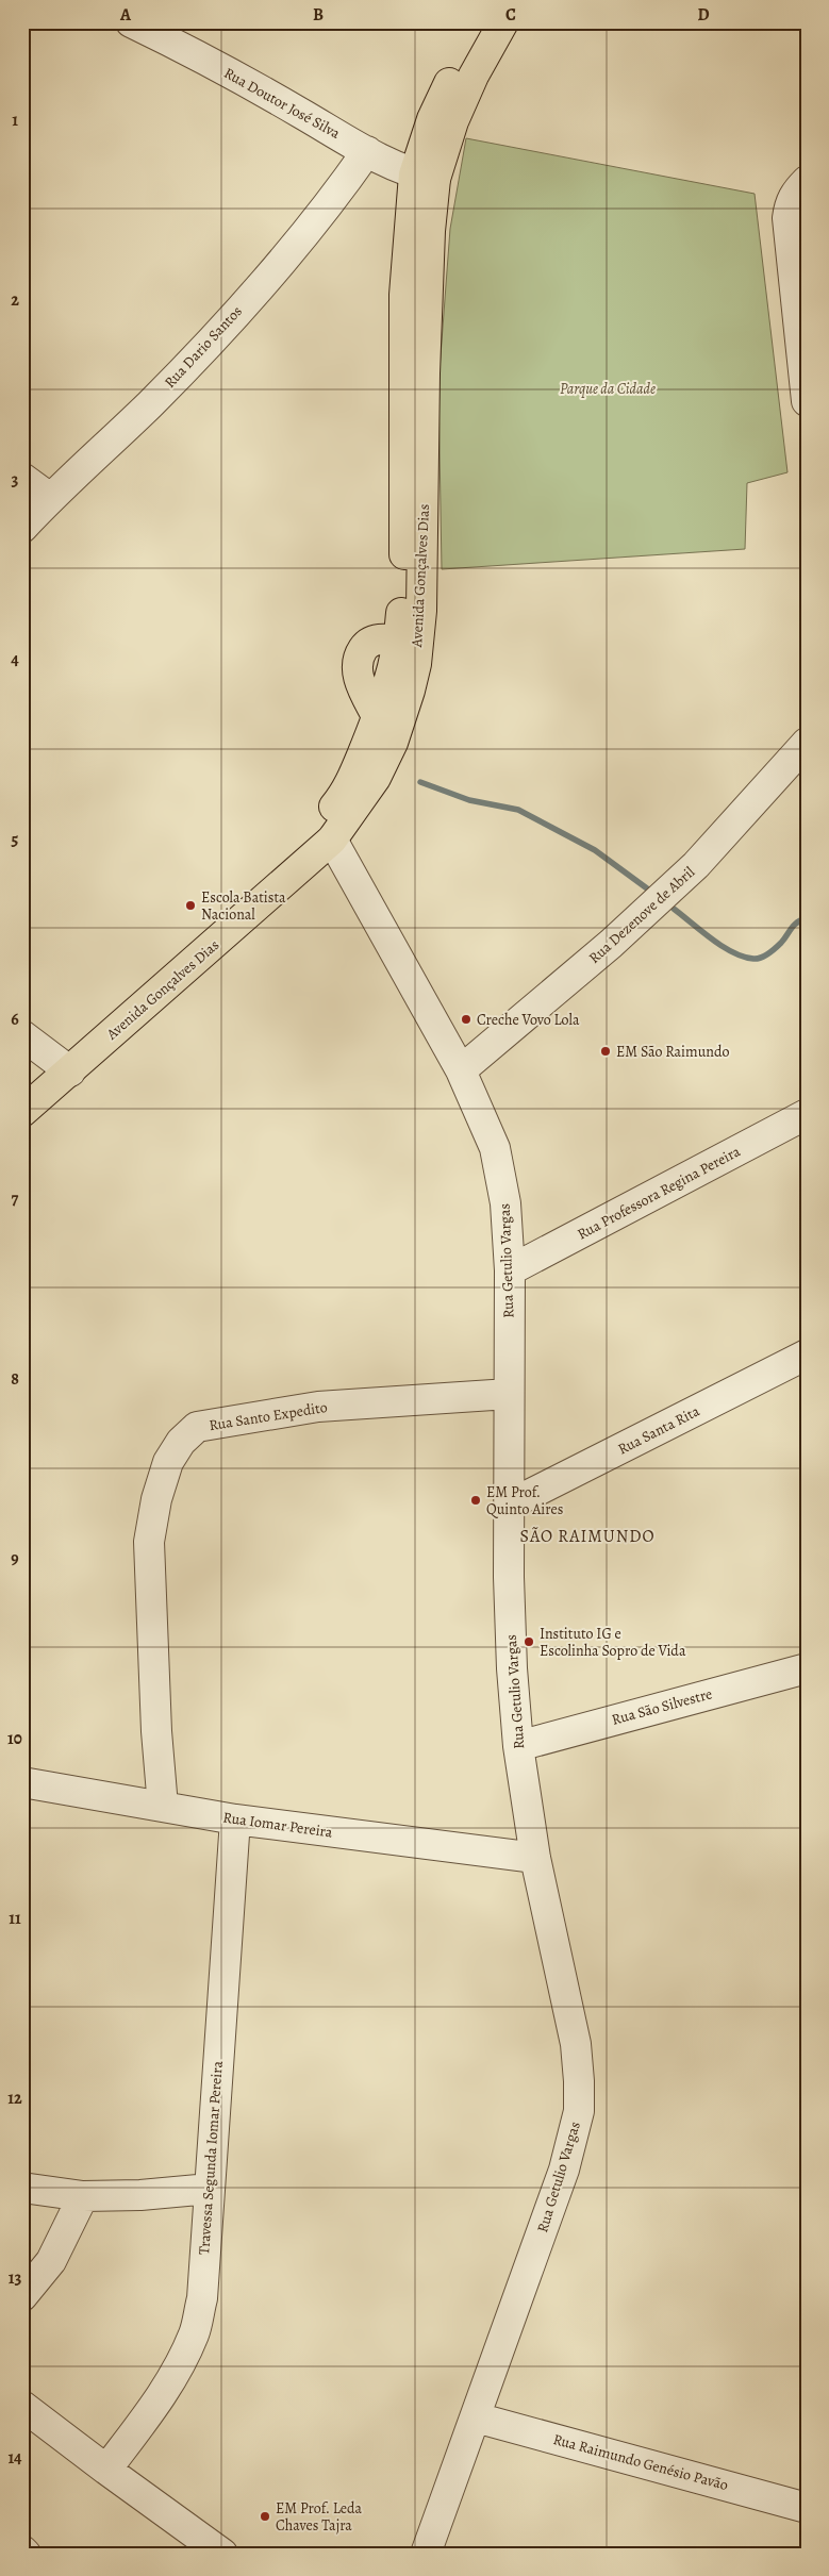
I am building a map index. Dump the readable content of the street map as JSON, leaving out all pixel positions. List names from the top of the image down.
{
  "streets": {
    "main road": ["Avenida Gonçalves Dias"],
    "street": [
      "Rua Doutor José Silva",
      "Rua Dario Santos",
      "Rua Dezenove de Abril",
      "Rua Professora Regina Pereira",
      "Rua Getulio Vargas",
      "Rua Santo Expedito",
      "Rua Santa Rita",
      "Rua São Silvestre",
      "Rua Iomar Pereira",
      "Travessa Segunda Iomar Pereira",
      "Rua Raimundo Genésio Pavão"
    ]
  },
  "crossings": [
    ["Rua Doutor José Silva", "Rua Dario Santos"],
    ["Rua Doutor José Silva", "Avenida Gonçalves Dias"],
    ["Avenida Gonçalves Dias", "Rua Getulio Vargas"],
    ["Rua Dezenove de Abril", "Rua Getulio Vargas"],
    ["Rua Professora Regina Pereira", "Rua Getulio Vargas"],
    ["Rua Getulio Vargas", "Rua Santo Expedito"],
    ["Rua Getulio Vargas", "Rua Santa Rita"],
    ["Rua Getulio Vargas", "Rua São Silvestre"],
    ["Rua Getulio Vargas", "Rua Iomar Pereira"],
    ["Rua Getulio Vargas", "Rua Raimundo Genésio Pavão"],
    ["Rua Santo Expedito", "Rua Iomar Pereira"],
    ["Rua Iomar Pereira", "Travessa Segunda Iomar Pereira"]
  ],
  "districts": ["SÃO RAIMUNDO"],
  "parks": ["Parque da Cidade"],
  "places": [
    "Escola Batista Nacional",
    "Creche Vovo Lola",
    "EM São Raimundo",
    "EM Prof. Quinto Aires",
    "Instituto IG e Escolinha Sopro de Vida",
    "EM Prof. Leda Chaves Tajra"
  ],
  "grid": {
    "columns": [
      "A",
      "B",
      "C",
      "D"
    ],
    "rows": [
      "1",
      "2",
      "3",
      "4",
      "5",
      "6",
      "7",
      "8",
      "9",
      "10",
      "11",
      "12",
      "13",
      "14"
    ]
  }
}
